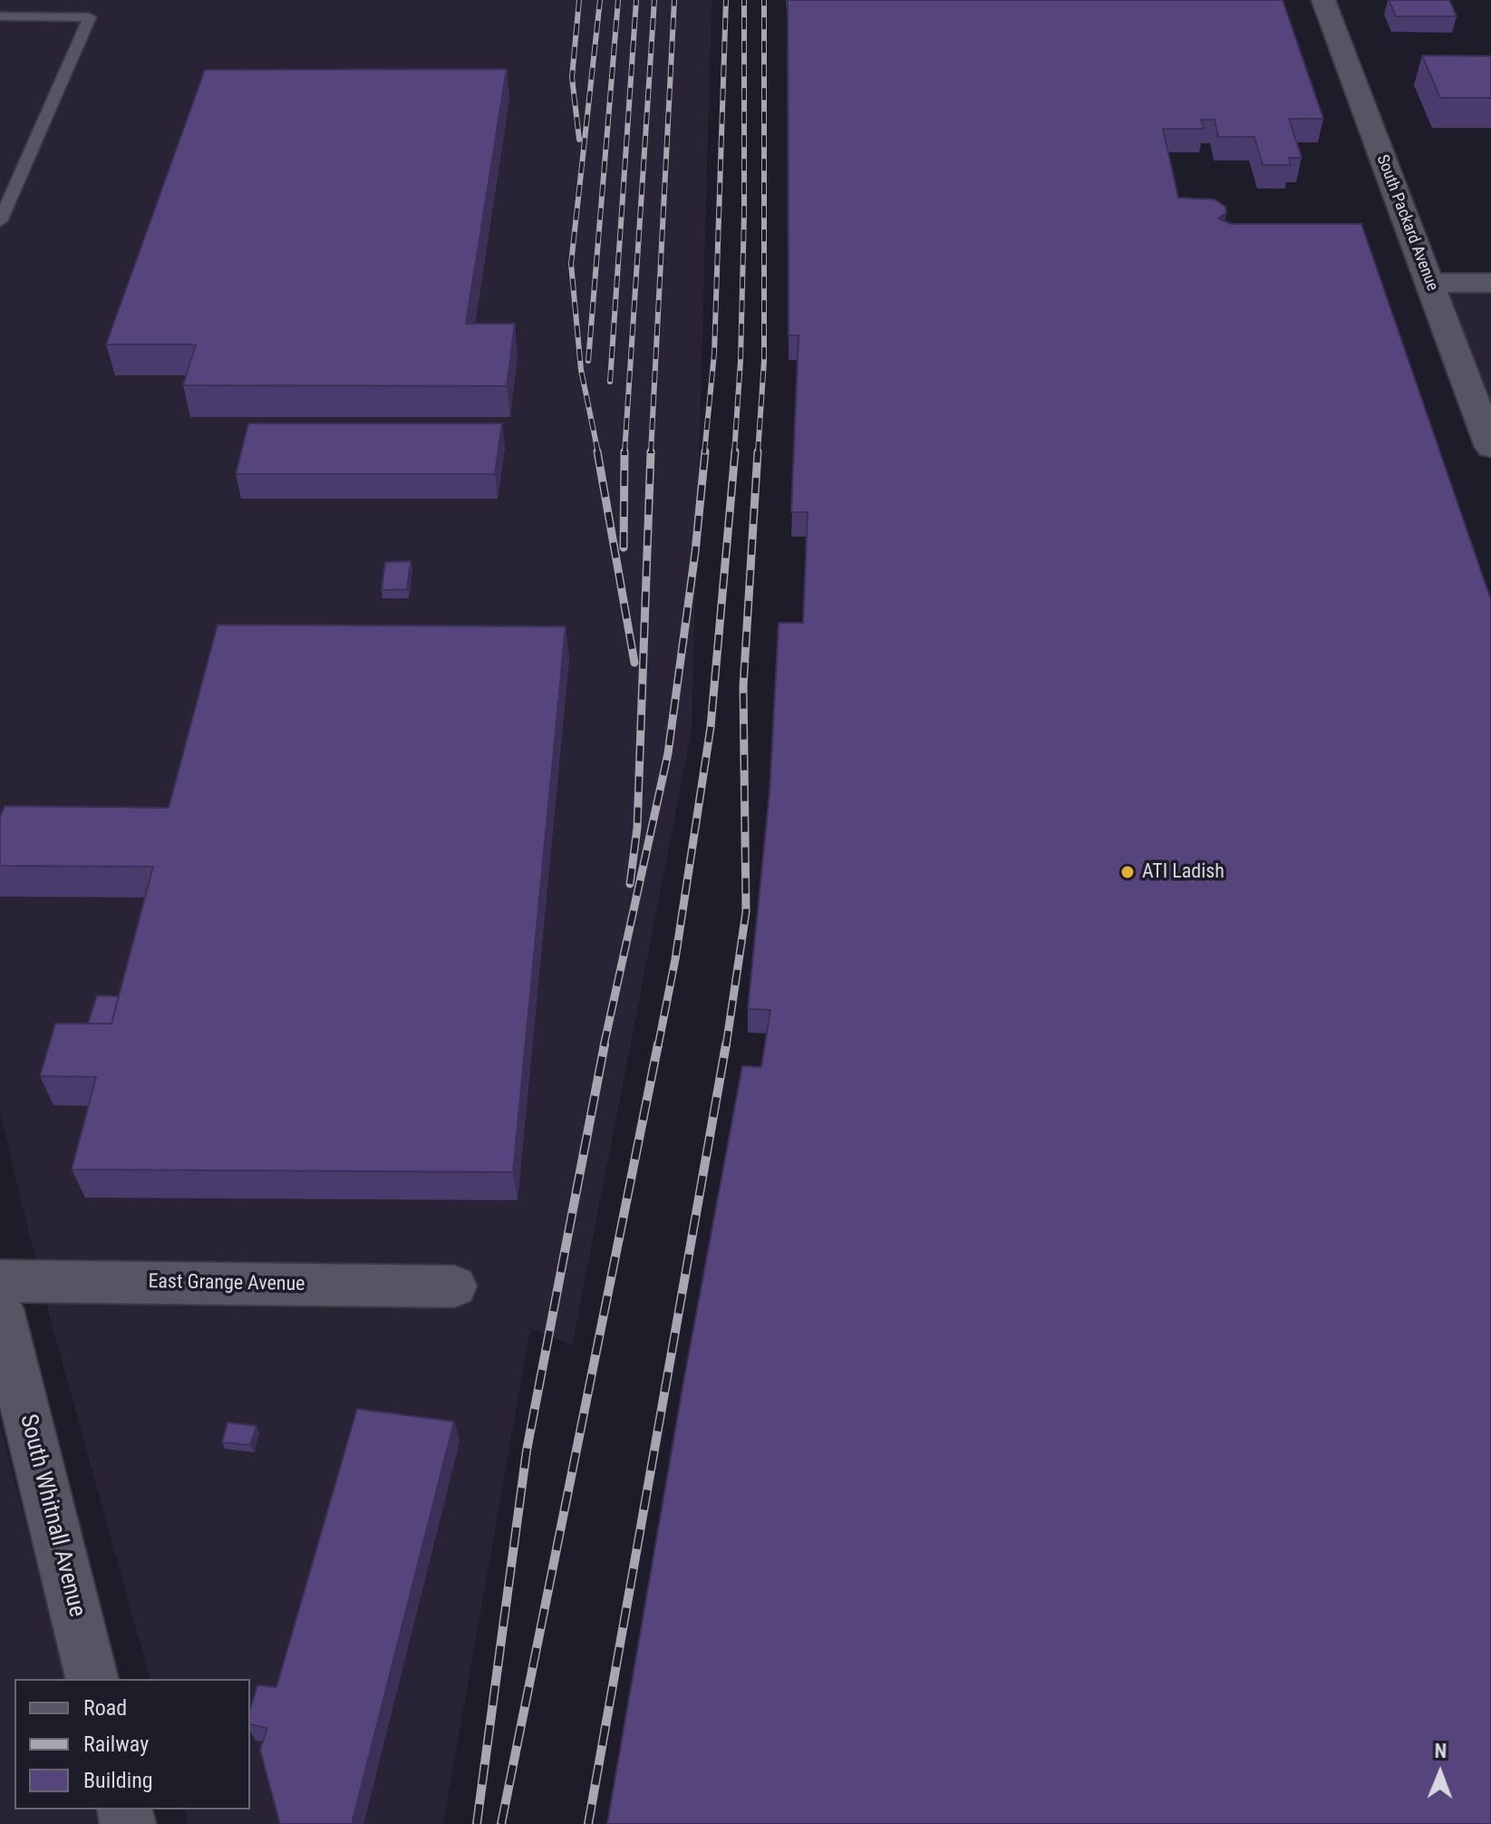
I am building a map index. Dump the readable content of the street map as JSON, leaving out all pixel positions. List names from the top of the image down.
{
  "streets": {
    "street": ["South Packard Avenue", "East Grange Avenue", "South Whitnall Avenue"]
  },
  "places": ["ATI Ladish"],
  "legend": ["Road", "Railway", "Building"],
  "north": "top"
}
